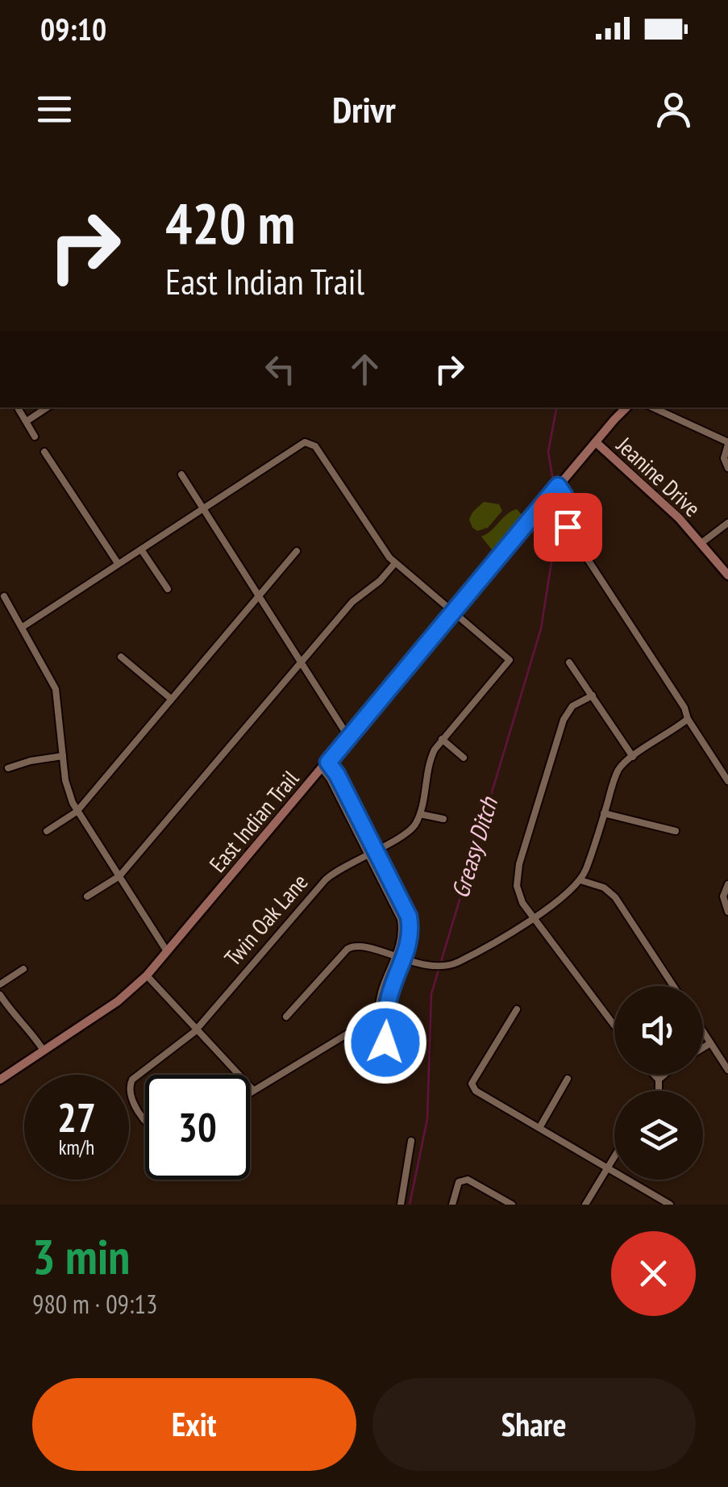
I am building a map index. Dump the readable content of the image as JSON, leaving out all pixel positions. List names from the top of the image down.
{
  "streets": {
    "main road": ["Jeanine Drive", "East Indian Trail"],
    "street": ["Twin Oak Lane"]
  },
  "crossings": [
    ["Jeanine Drive", "East Indian Trail"]
  ],
  "water": ["Greasy Ditch"],
  "page": {
    "status": "09:10",
    "header": "Drivr",
    "turn": ["420 m", "East Indian Trail"],
    "speed": "27 km/h",
    "limit": "30",
    "heading": ["3 min", "980 m · 09:13"],
    "buttons": ["Exit", "Share"]
  }
}
